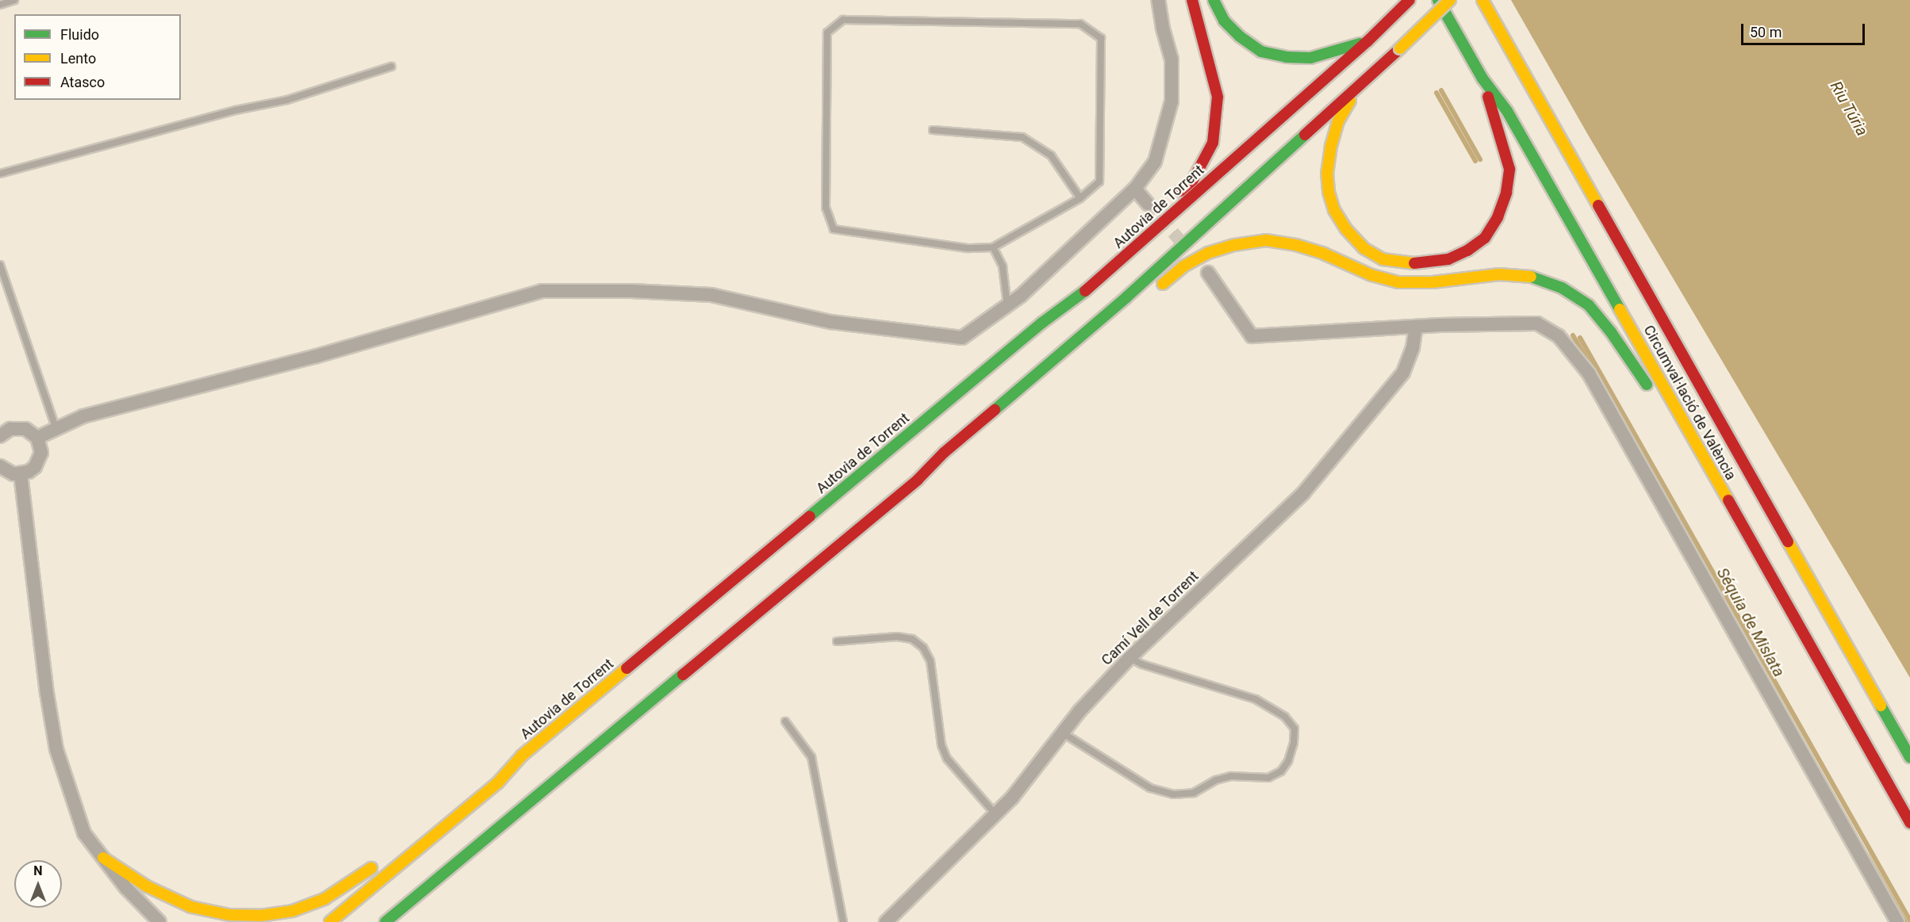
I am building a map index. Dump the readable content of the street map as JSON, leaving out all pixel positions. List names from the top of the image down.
{
  "streets": {
    "highway": ["Autovia de Torrent", "Circumval·lació de València"],
    "street": ["Camí Vell de Torrent"]
  },
  "water": ["Riu Túria", "Séquia de Mislata"],
  "legend": ["Fluido", "Lento", "Atasco"],
  "scale_bar": "50 m",
  "north": "top"
}
